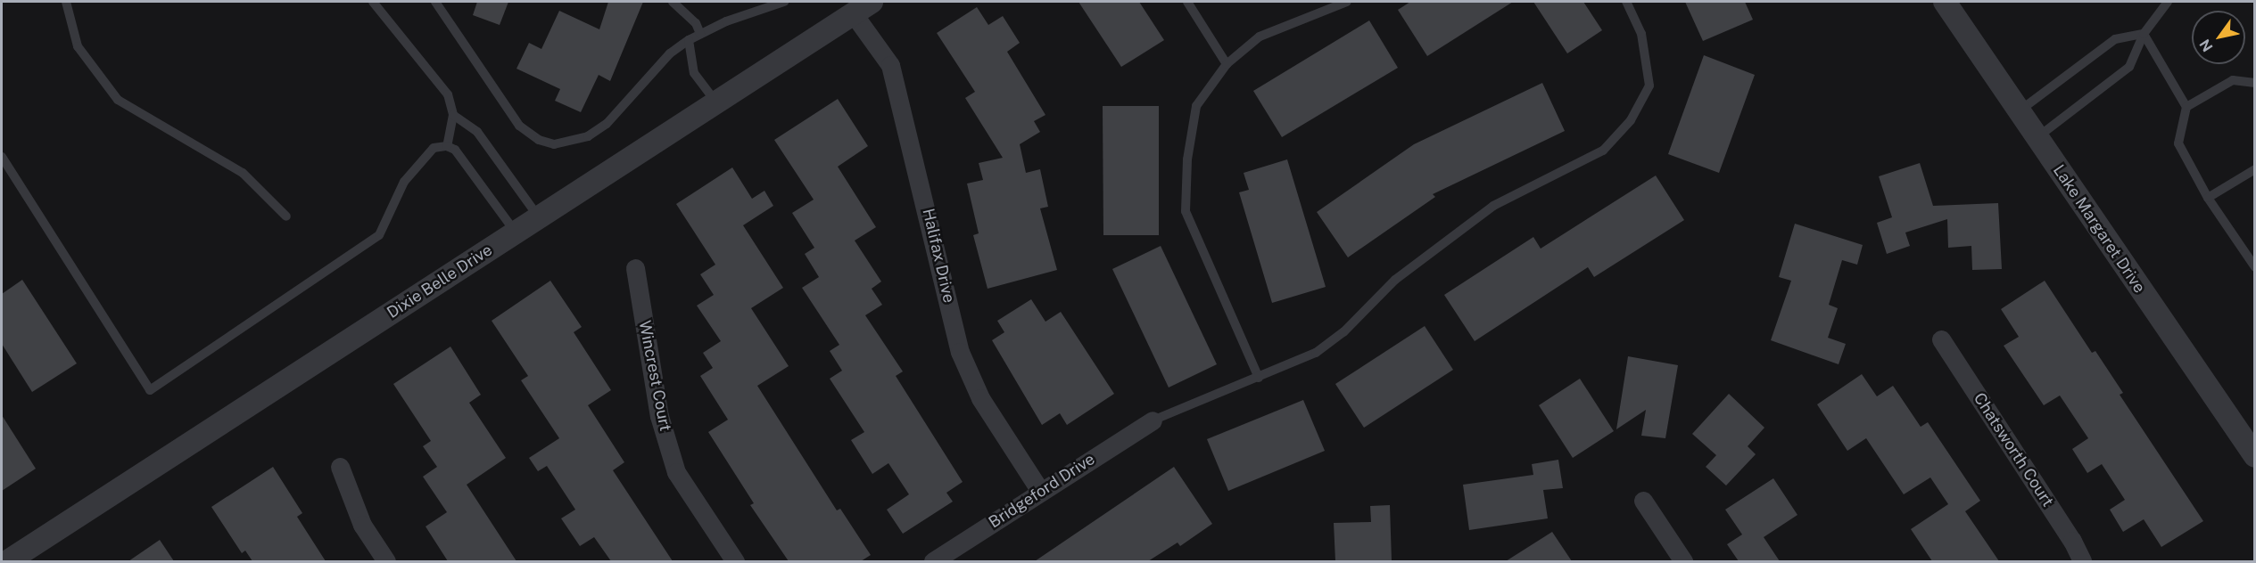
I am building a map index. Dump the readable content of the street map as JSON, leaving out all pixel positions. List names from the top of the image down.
{
  "streets": {
    "street": [
      "Lake Margaret Drive",
      "Halifax Drive",
      "Dixie Belle Drive",
      "Wincrest Court",
      "Chatsworth Court",
      "Bridgeford Drive"
    ]
  },
  "crossings": [
    ["Halifax Drive", "Dixie Belle Drive"],
    ["Halifax Drive", "Bridgeford Drive"]
  ],
  "north": "bottom left"
}
